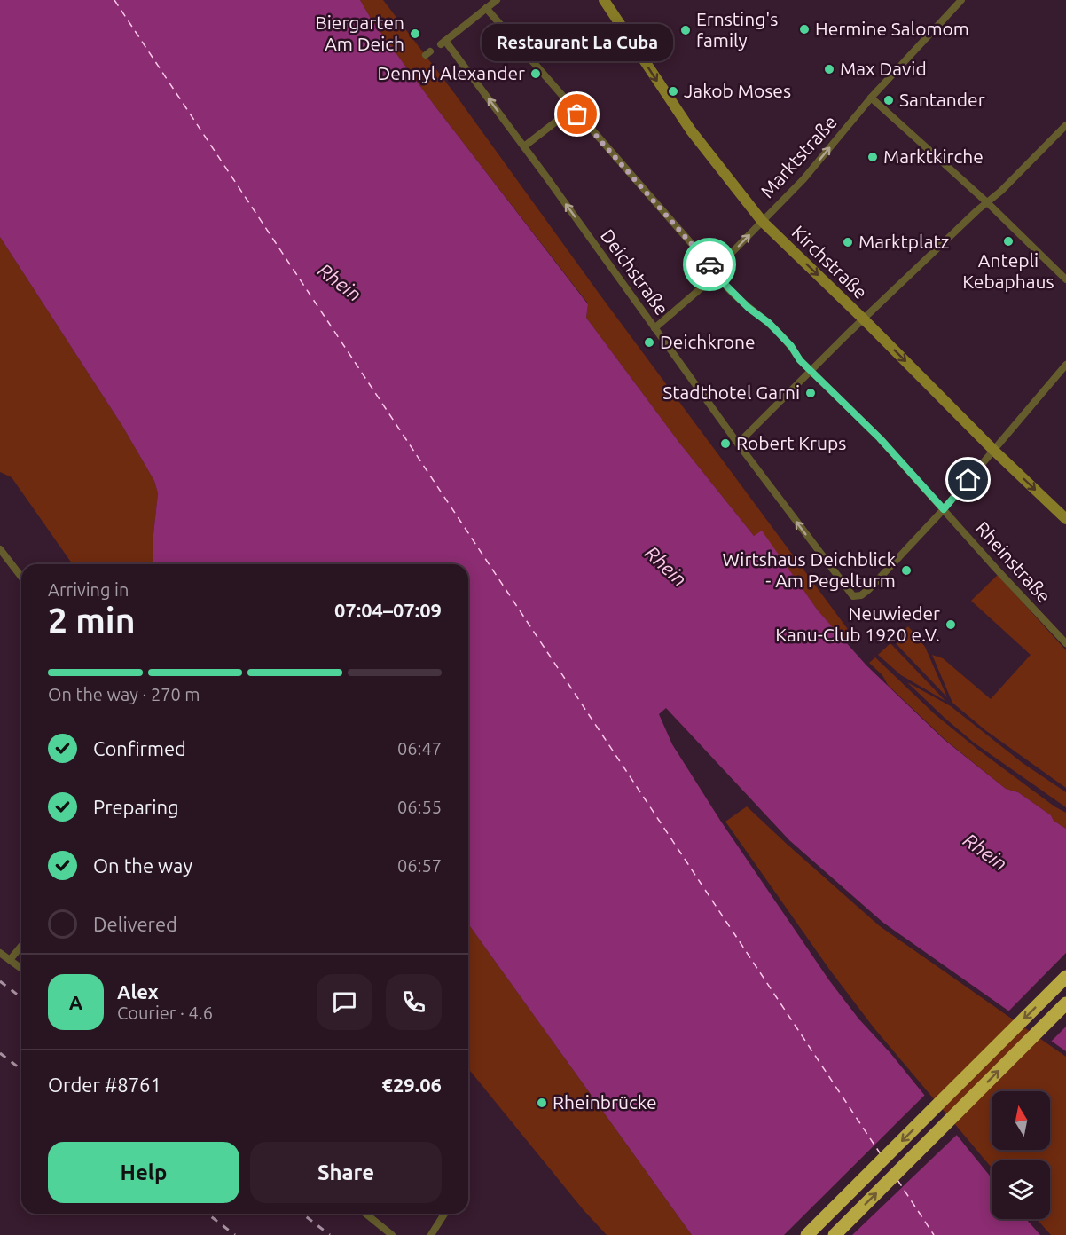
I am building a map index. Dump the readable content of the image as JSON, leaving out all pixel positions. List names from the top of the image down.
{
  "streets": {
    "street": [
      "Marktstraße",
      "Kirchstraße",
      "Deichstraße",
      "Rheinstraße"
    ]
  },
  "crossings": [
    ["Marktstraße", "Kirchstraße"],
    ["Marktstraße", "Deichstraße"],
    ["Marktstraße", "Rheinstraße"],
    ["Deichstraße", "Rheinstraße"]
  ],
  "one_way": ["Marktstraße", "Kirchstraße"],
  "water": ["Rhein"],
  "places": [
    "Hermine Salomom",
    "Ernsting's family",
    "Biergarten Am Deich",
    "Max David",
    "Dennyl Alexander",
    "Jakob Moses",
    "Santander",
    "Restaurant La Cuba",
    "Marktkirche",
    "Antepli Kebaphaus",
    "Marktplatz",
    "Deichkrone",
    "Stadthotel Garni",
    "Robert Krups",
    "Wirtshaus Deichblick - Am Pegelturm",
    "Neuwieder Kanu-Club 1920 e.V.",
    "Rheinbrücke"
  ],
  "north": "top",
  "page": {
    "bubble": "Restaurant La Cuba",
    "heading": ["2 min", "Arriving in", "07:04–07:09"],
    "panel": [
      "Alex",
      "Courier · 4.6",
      "Order #8761",
      "€29.06"
    ],
    "bar": "On the way · 270 m",
    "list": [
      ["Confirmed", "06:47"],
      ["Preparing", "06:55"],
      ["On the way", "06:57"],
      "Delivered"
    ],
    "round": "A",
    "buttons": ["Help", "Share"]
  }
}
